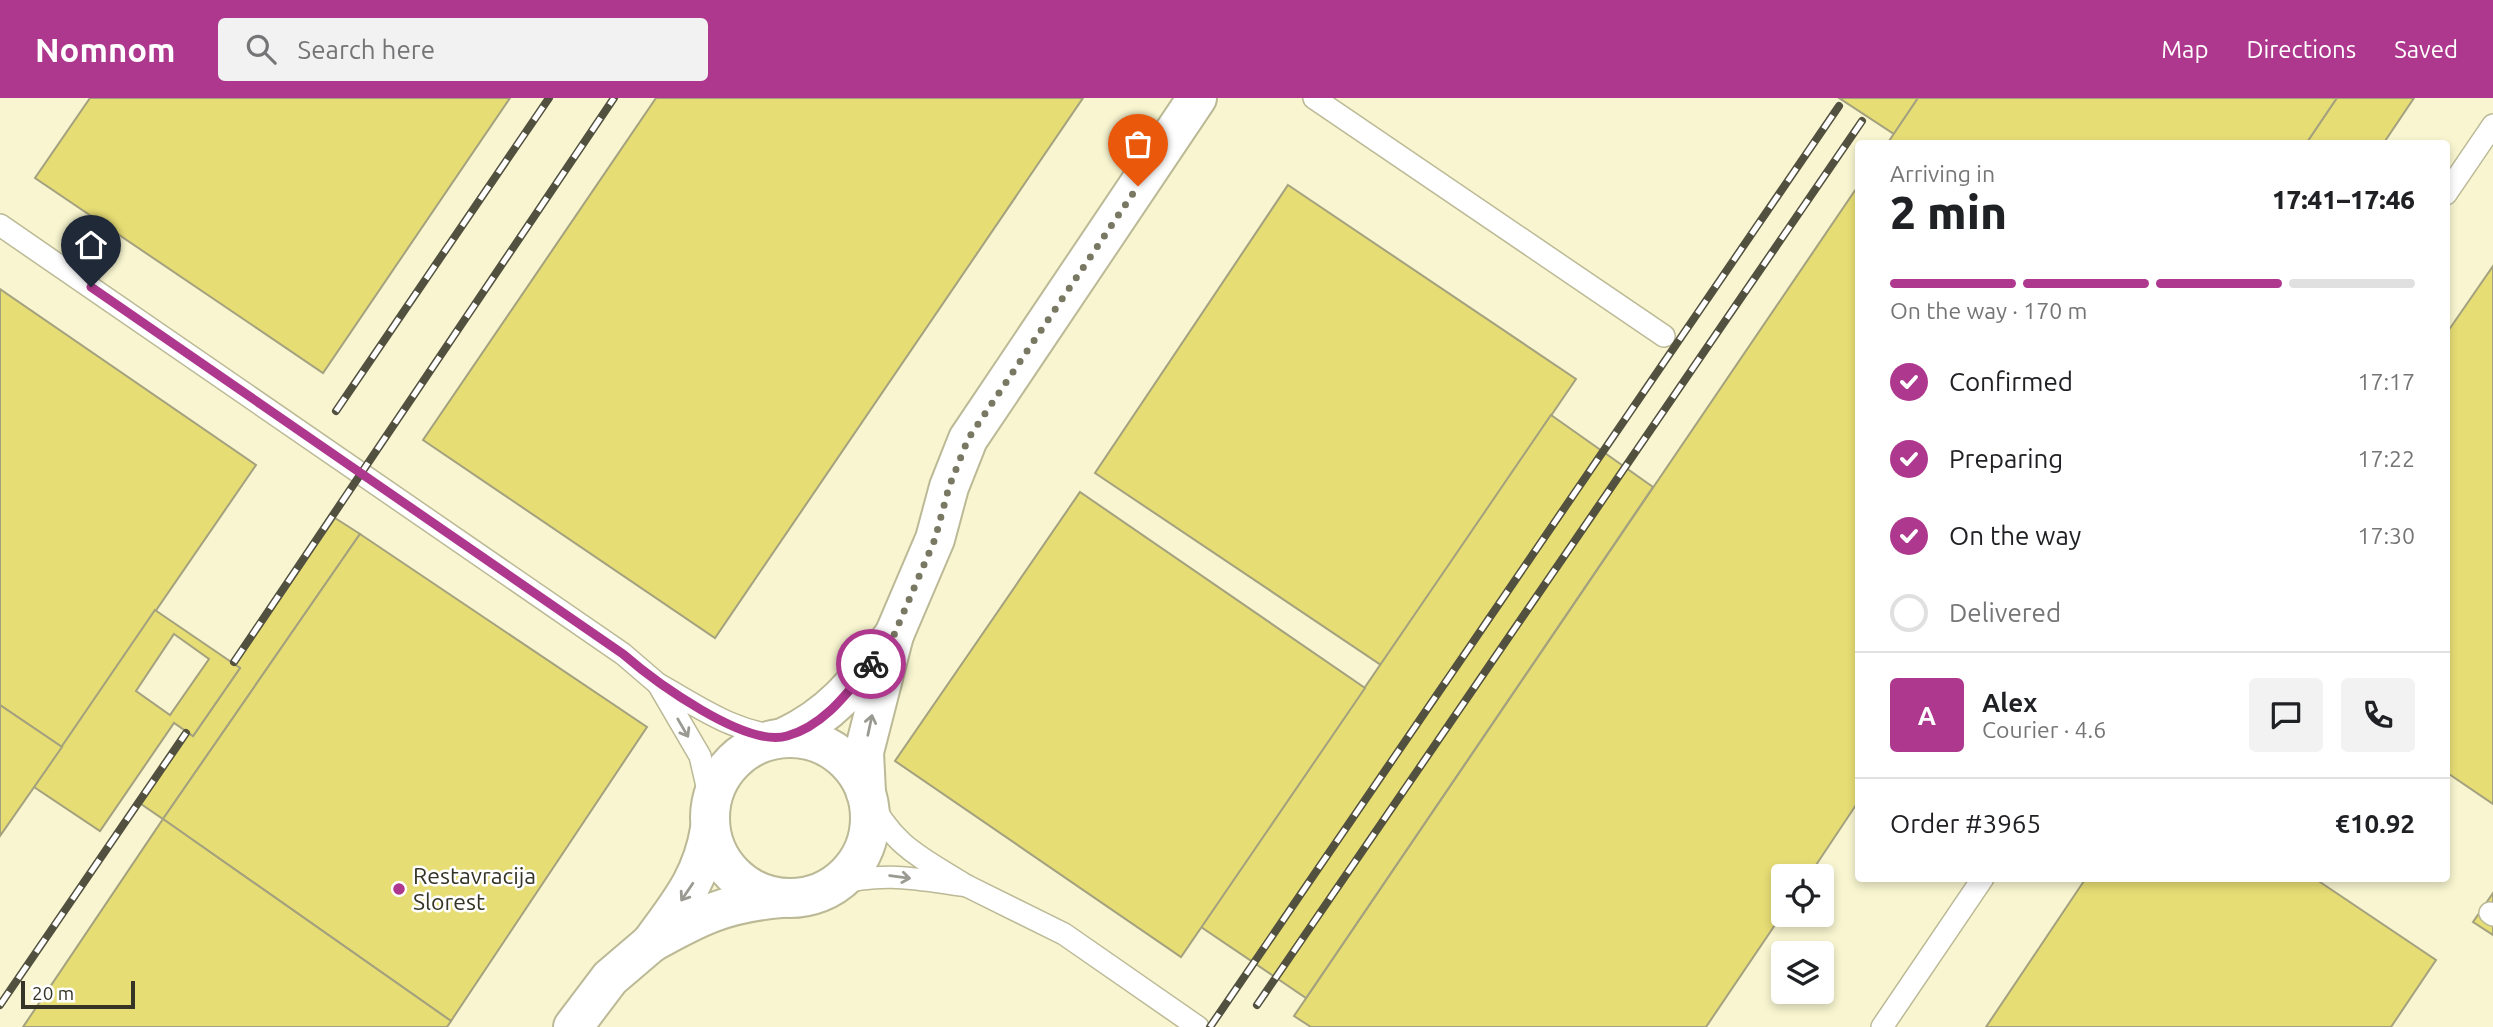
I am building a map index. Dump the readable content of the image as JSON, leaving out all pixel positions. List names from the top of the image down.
{
  "places": ["Restavracija Slorest"],
  "scale_bar": "20 m",
  "page": {
    "header": "Nomnom",
    "search": "Search here",
    "nav": ["Map", "Directions", "Saved"],
    "heading": ["2 min", "Arriving in", "17:41–17:46"],
    "panel": [
      "Alex",
      "Courier · 4.6",
      "Order #3965",
      "€10.92"
    ],
    "bar": "On the way · 170 m",
    "list": [
      ["Confirmed", "17:17"],
      ["Preparing", "17:22"],
      ["On the way", "17:30"],
      "Delivered"
    ],
    "round": "A",
    "scale": "20 m"
  }
}
